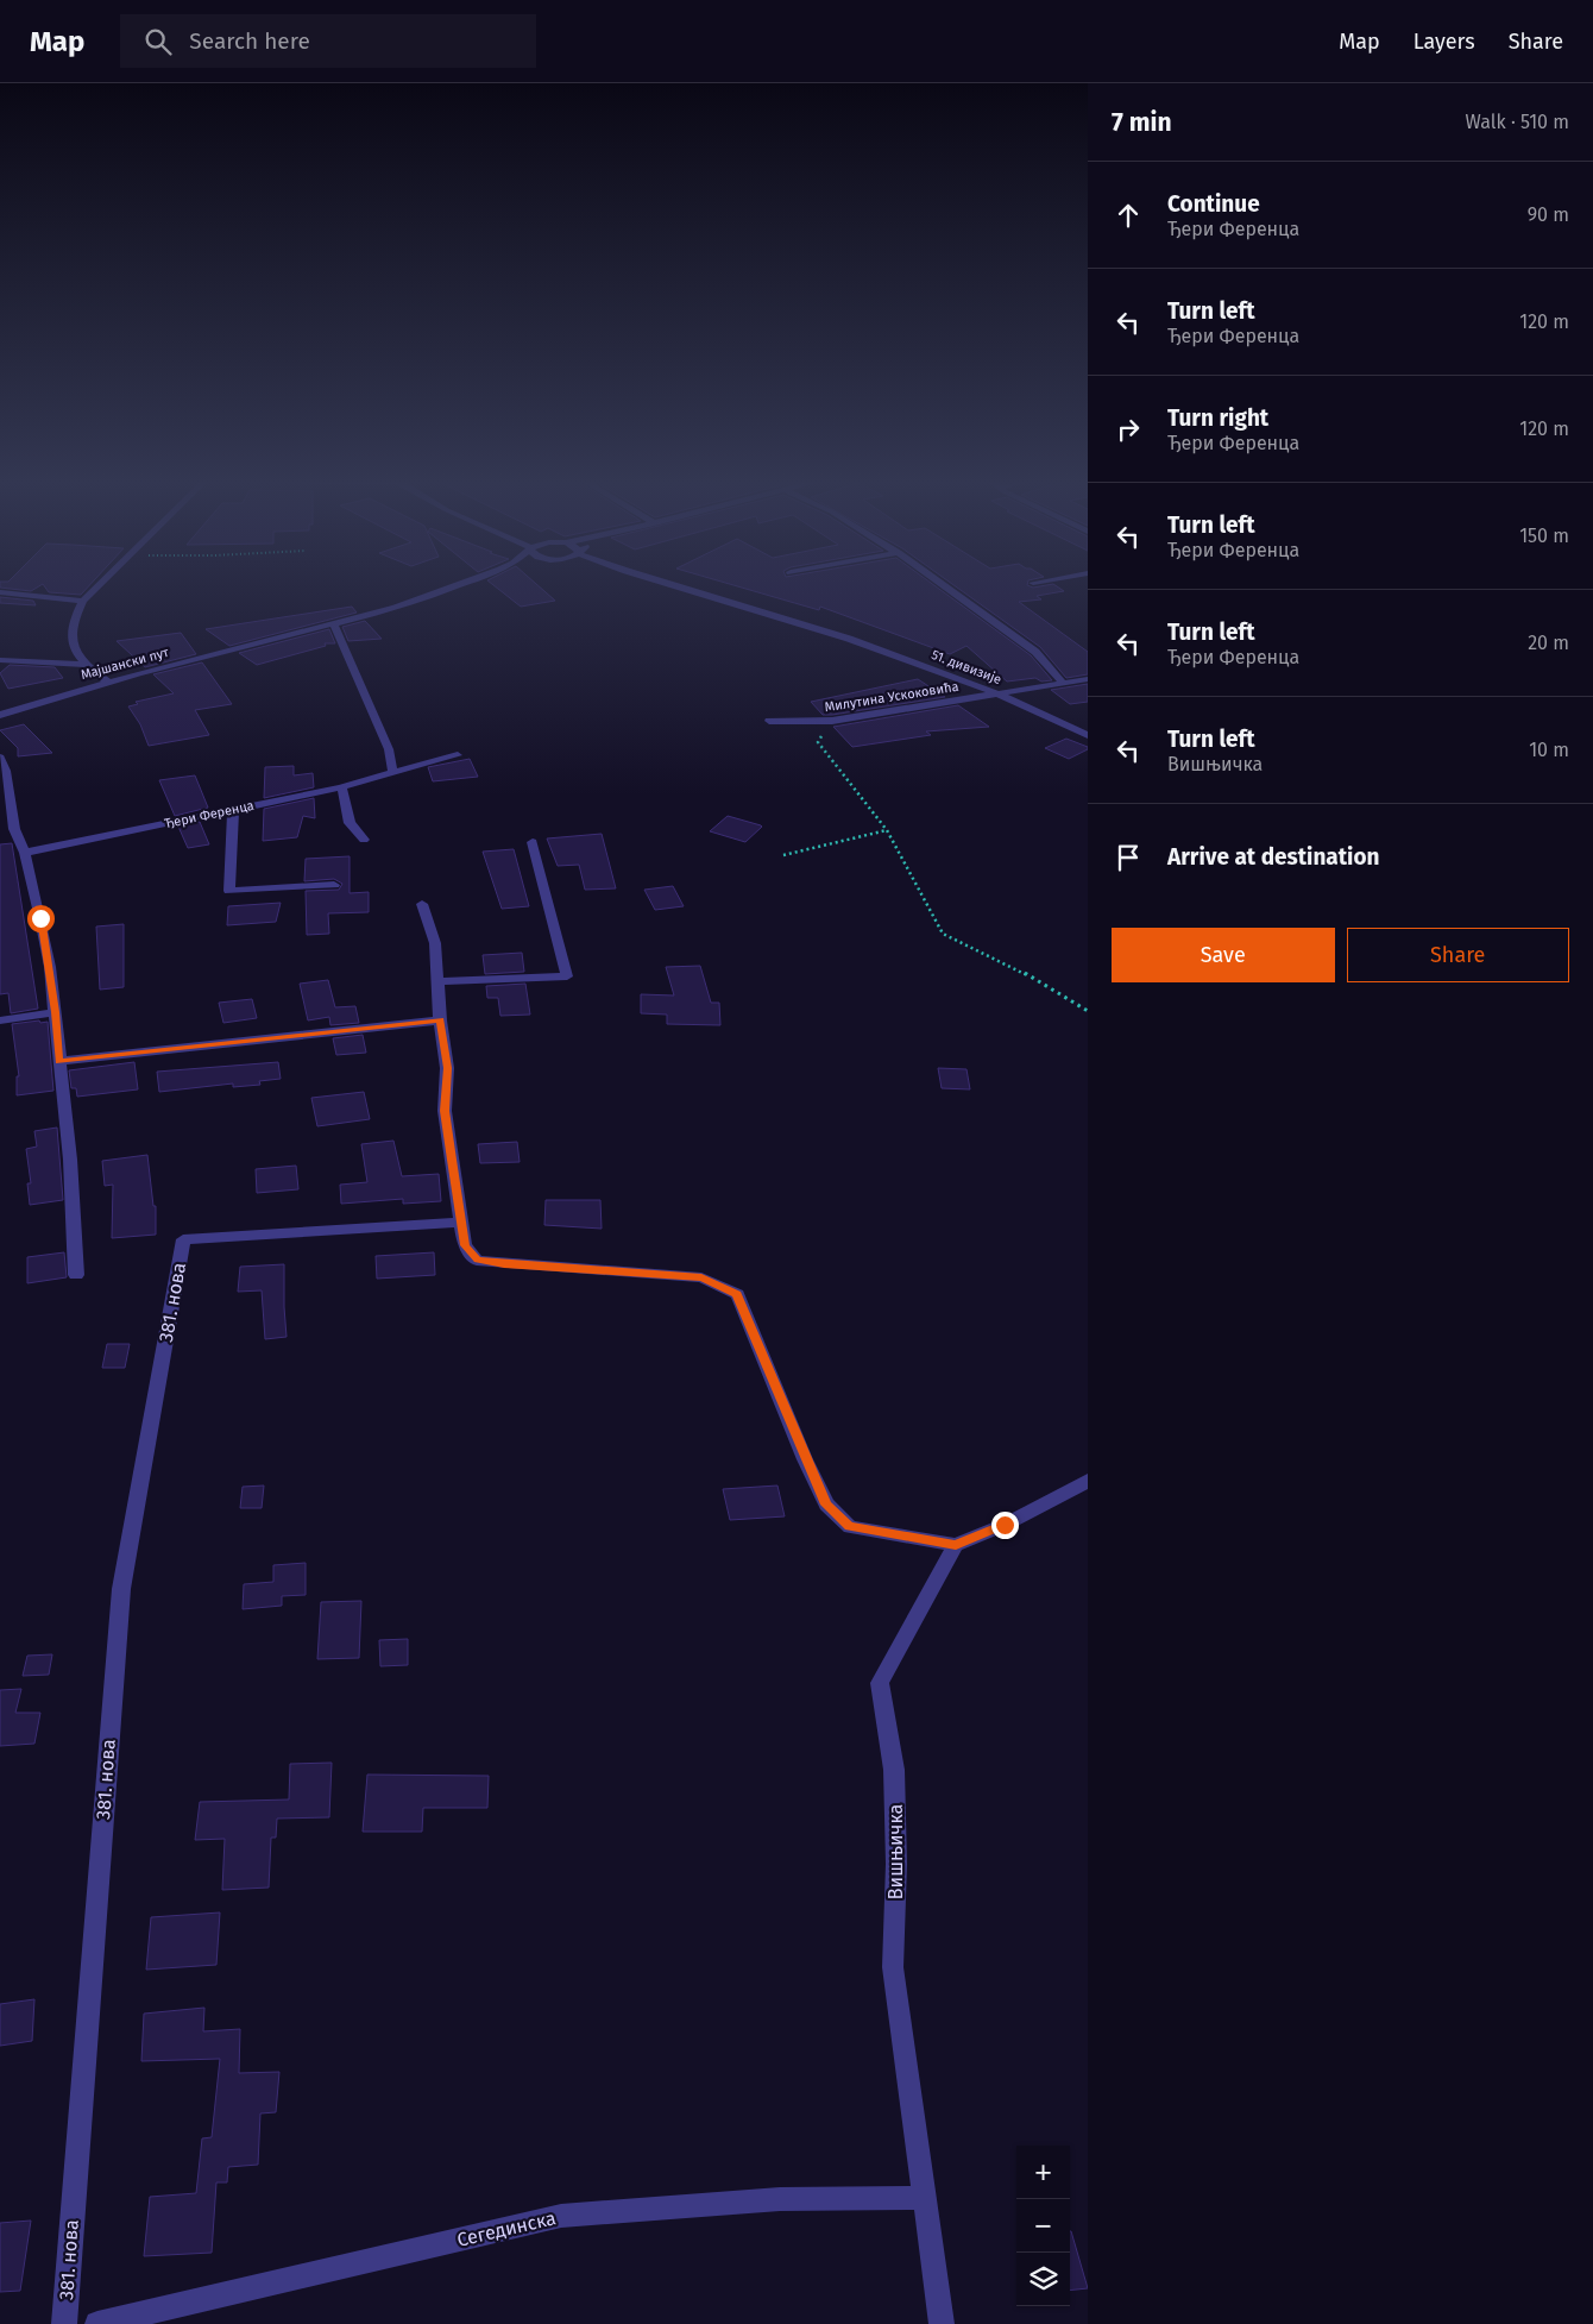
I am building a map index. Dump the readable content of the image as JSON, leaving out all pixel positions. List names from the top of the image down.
{
  "streets": {
    "street": [
      "Мајшански пут",
      "51. дивизије",
      "Милутина Ускоковића",
      "Ђери Ференца",
      "381. нова",
      "Вишњичка",
      "Сегединска"
    ]
  },
  "crossings": [
    ["51. дивизије", "Милутина Ускоковића"],
    ["Вишњичка", "Сегединска"]
  ],
  "page": {
    "header": "Map",
    "search": "Search here",
    "nav": ["Map", "Layers", "Share"],
    "heading": ["7 min", "Walk · 510 m"],
    "list": [
      ["Continue", "Ђери Ференца", "90 m"],
      ["Turn left", "Ђери Ференца", "120 m"],
      ["Turn right", "Ђери Ференца", "120 m"],
      ["Turn left", "Ђери Ференца", "150 m"],
      ["Turn left", "Ђери Ференца", "20 m"],
      ["Turn left", "Вишњичка", "10 m"],
      "Arrive at destination"
    ],
    "buttons": ["Save", "Share"],
    "map_buttons": ["+", "−"]
  }
}
